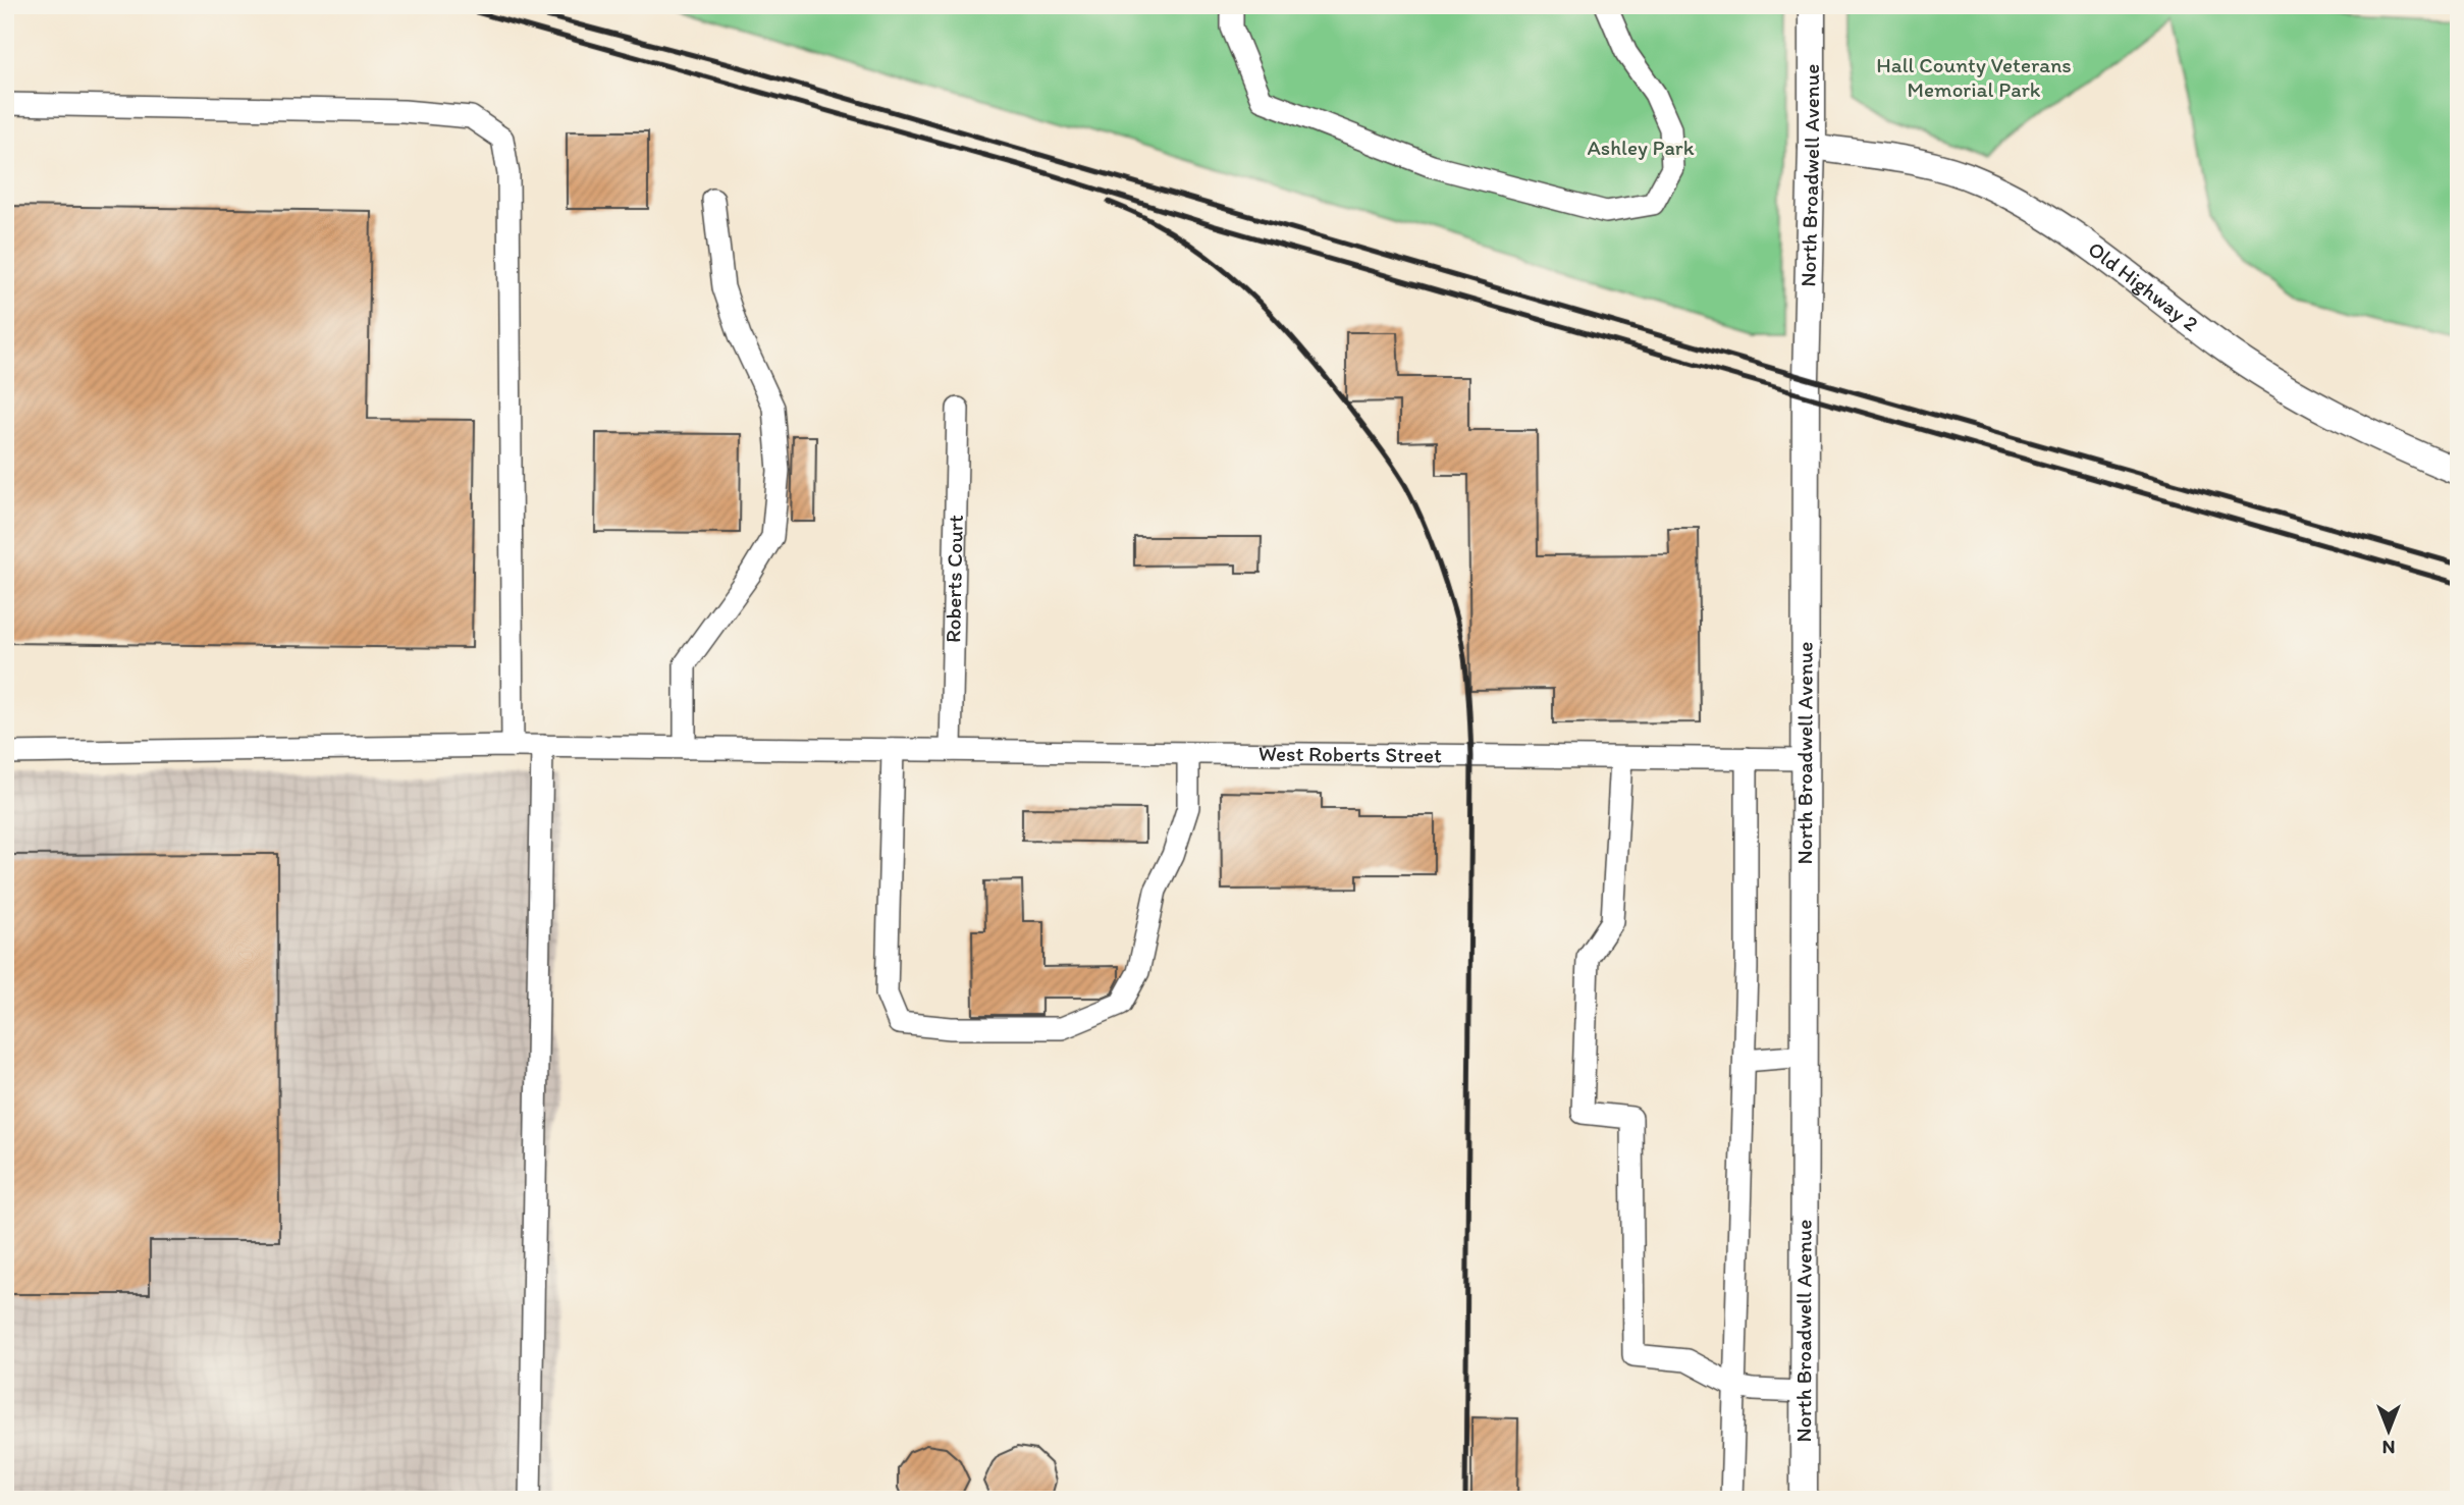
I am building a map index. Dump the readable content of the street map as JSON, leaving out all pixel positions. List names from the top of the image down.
{
  "streets": {
    "main road": ["North Broadwell Avenue", "Old Highway 2"],
    "street": ["Roberts Court", "West Roberts Street"]
  },
  "crossings": [
    ["North Broadwell Avenue", "Old Highway 2"],
    ["North Broadwell Avenue", "West Roberts Street"],
    ["Roberts Court", "West Roberts Street"]
  ],
  "parks": ["Hall County Veterans Memorial Park", "Ashley Park"],
  "north": "bottom"
}
